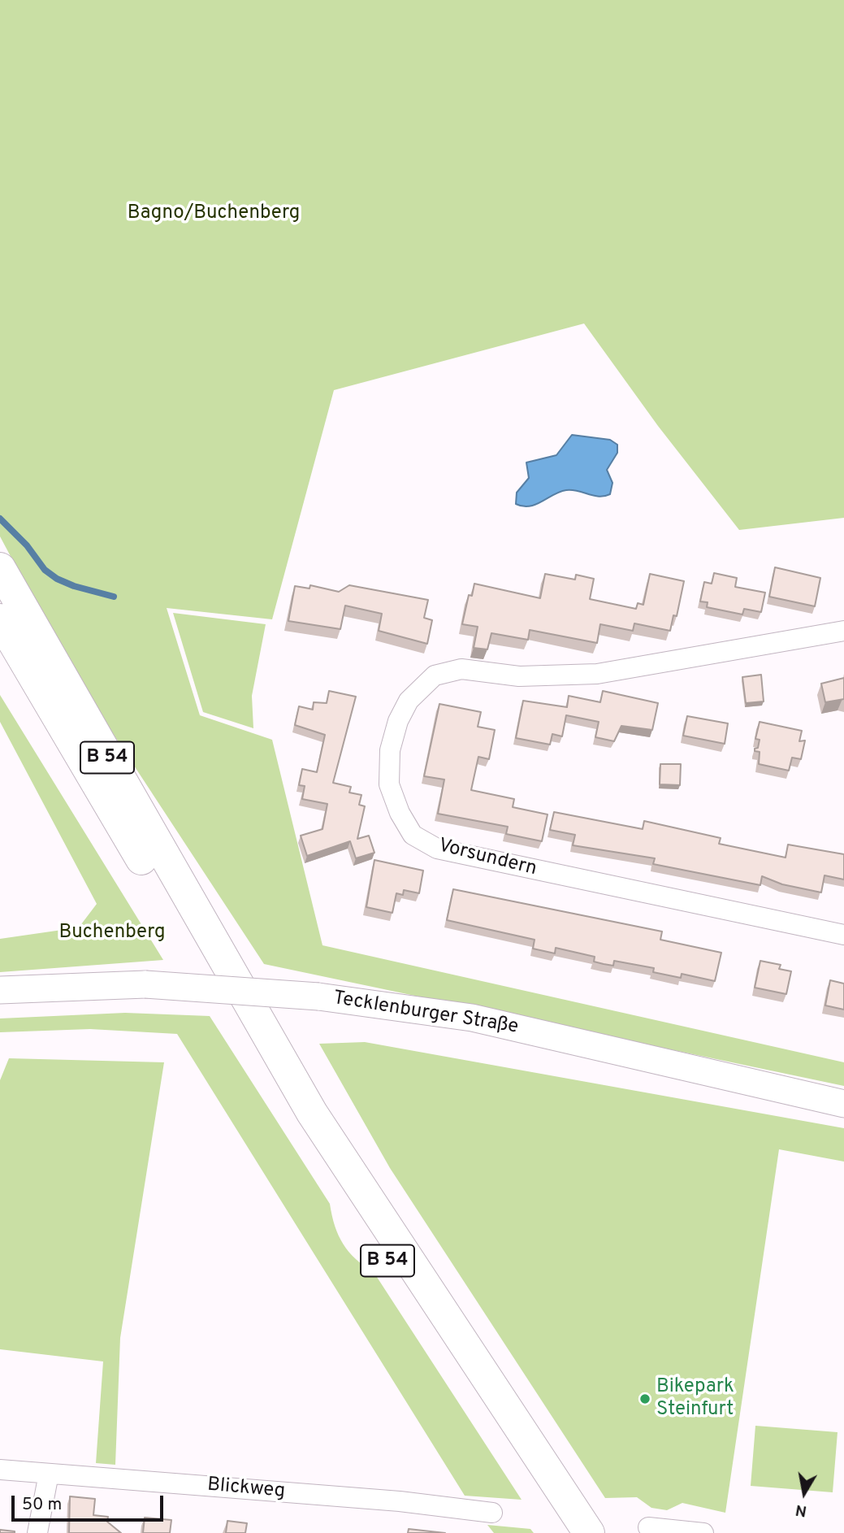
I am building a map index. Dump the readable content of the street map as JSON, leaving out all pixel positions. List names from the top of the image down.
{
  "streets": {
    "highway": ["B 54"],
    "main road": ["Tecklenburger Straße"],
    "street": ["Vorsundern", "Blickweg"]
  },
  "parks": ["Bagno/Buchenberg", "Buchenberg"],
  "places": ["Bikepark Steinfurt"],
  "scale_bar": "50 m",
  "north": "bottom"
}
